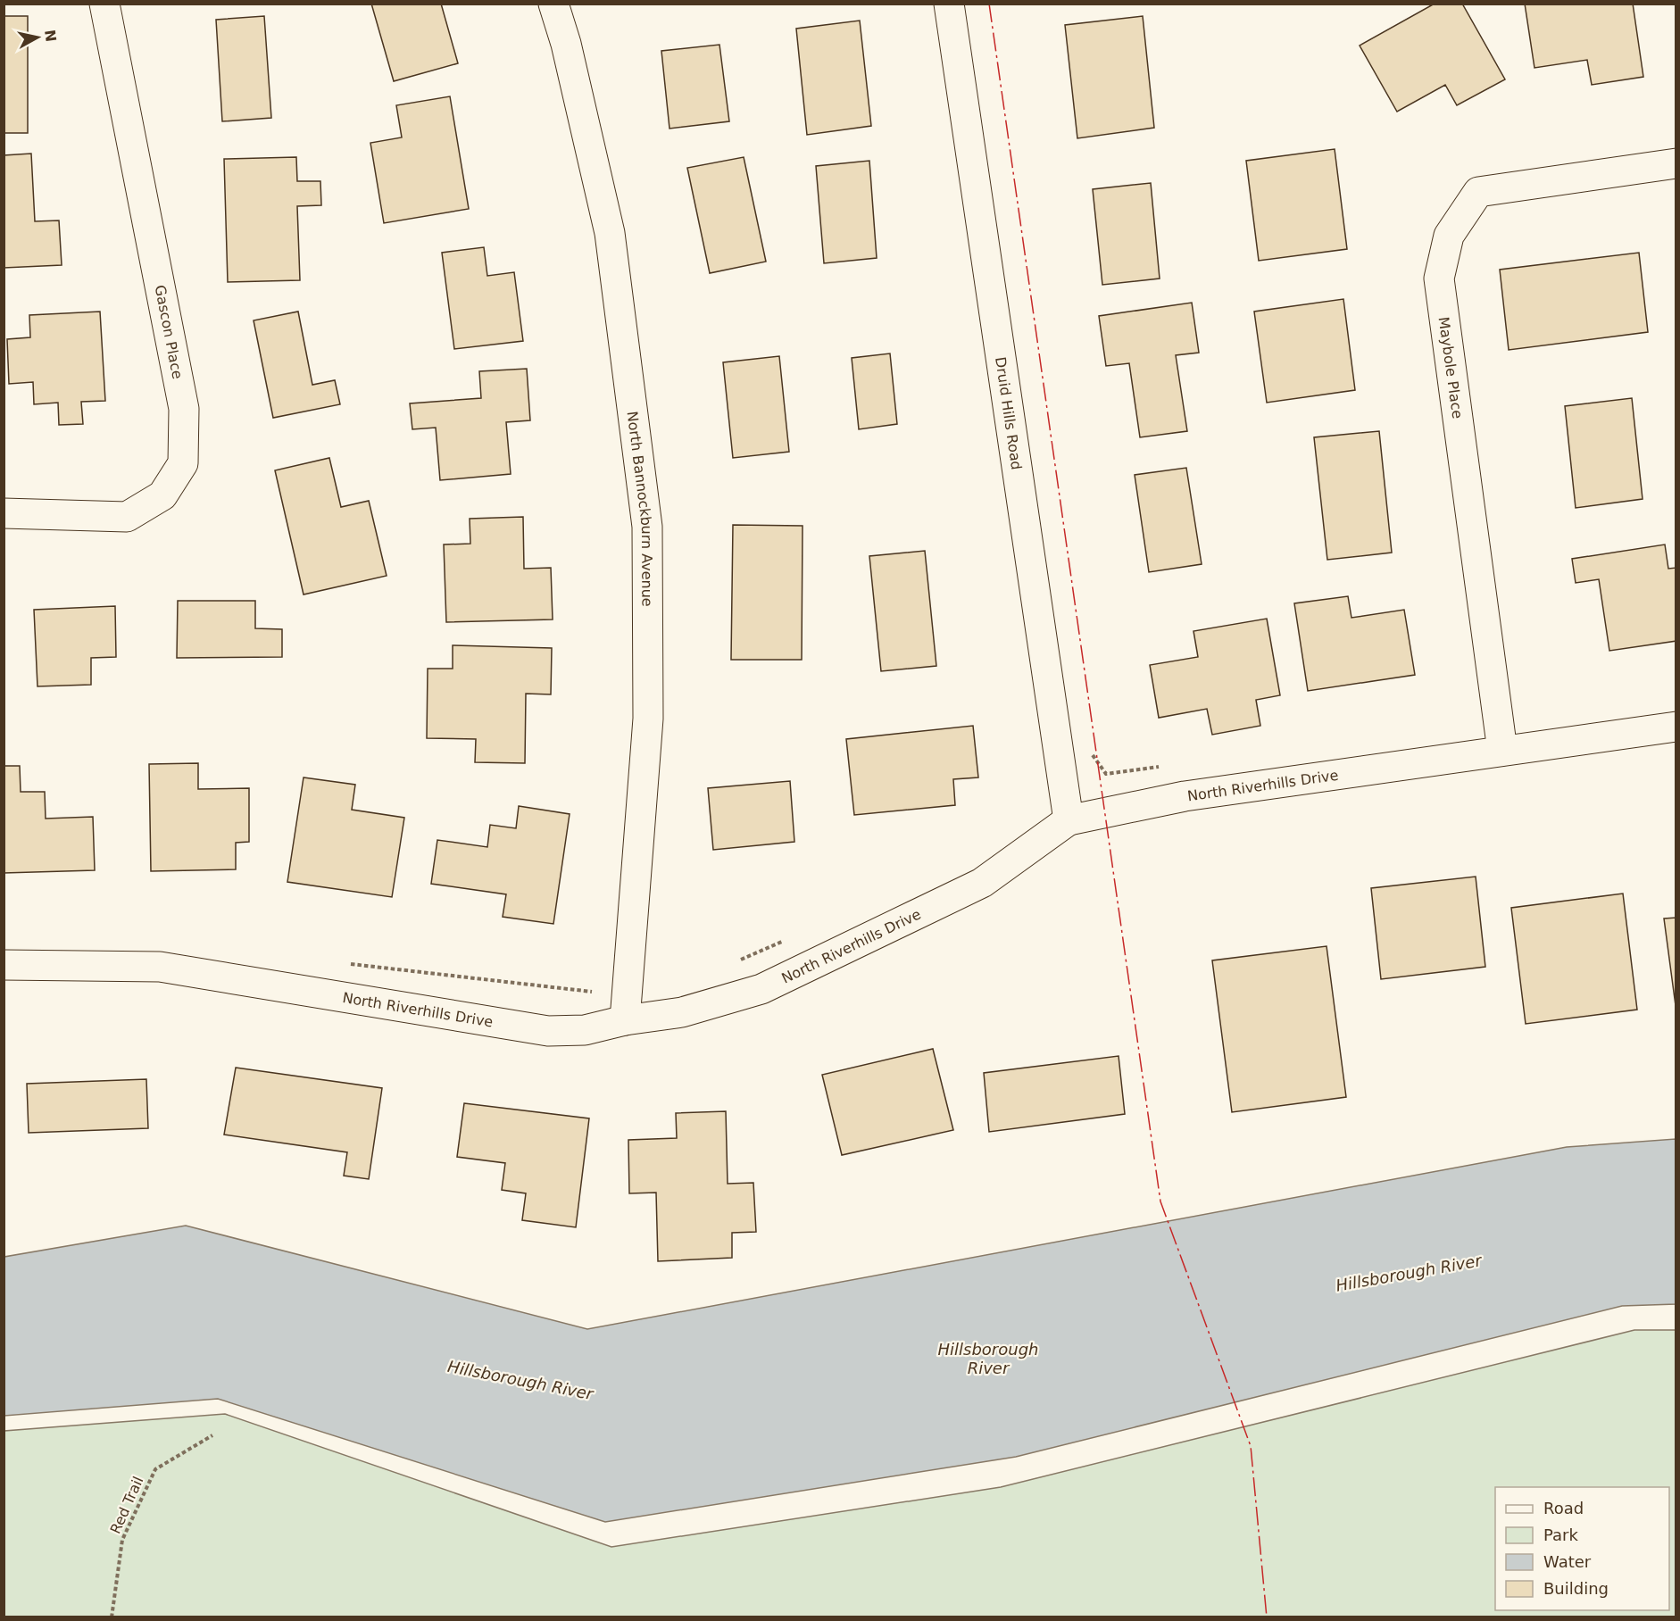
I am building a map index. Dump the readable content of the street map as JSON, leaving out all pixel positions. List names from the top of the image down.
{
  "streets": {
    "street": [
      "Gascon Place",
      "Maybole Place",
      "Druid Hills Road",
      "North Bannockburn Avenue",
      "North Riverhills Drive"
    ],
    "path": ["Red Trail"]
  },
  "crossings": [
    ["Maybole Place", "North Riverhills Drive"],
    ["Druid Hills Road", "North Riverhills Drive"],
    ["North Bannockburn Avenue", "North Riverhills Drive"]
  ],
  "water": ["Hillsborough River"],
  "legend": [
    "Road",
    "Park",
    "Water",
    "Building"
  ],
  "north": "right"
}
